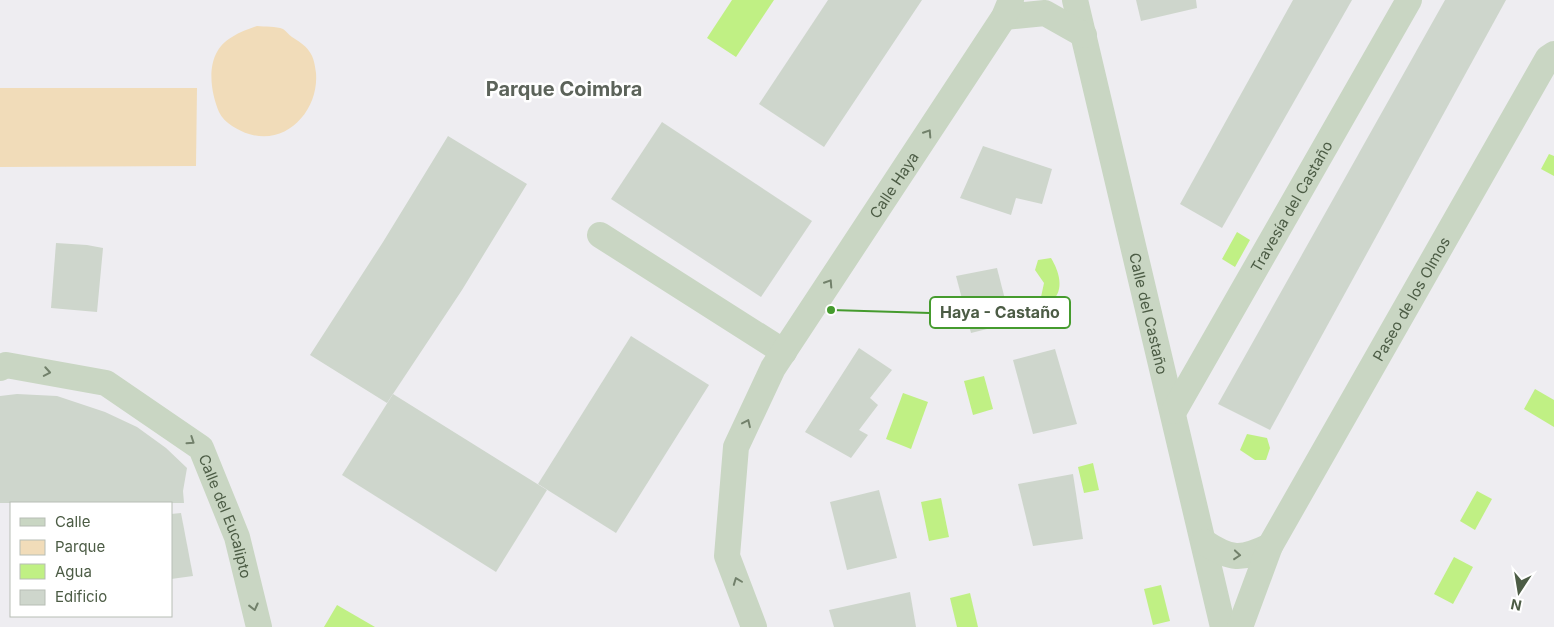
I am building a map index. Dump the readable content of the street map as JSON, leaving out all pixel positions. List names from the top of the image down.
{
  "streets": {
    "street": [
      "Calle Haya",
      "Travesía del Castaño",
      "Paseo de los Olmos",
      "Calle del Castaño",
      "Calle del Eucalipto"
    ]
  },
  "crossings": [
    ["Calle Haya", "Calle del Castaño"],
    ["Travesía del Castaño", "Calle del Castaño"]
  ],
  "one_way": ["Calle Haya", "Calle del Eucalipto"],
  "districts": ["Parque Coimbra"],
  "places": ["Haya - Castaño"],
  "legend": [
    "Calle",
    "Parque",
    "Agua",
    "Edificio"
  ],
  "north": "bottom"
}
